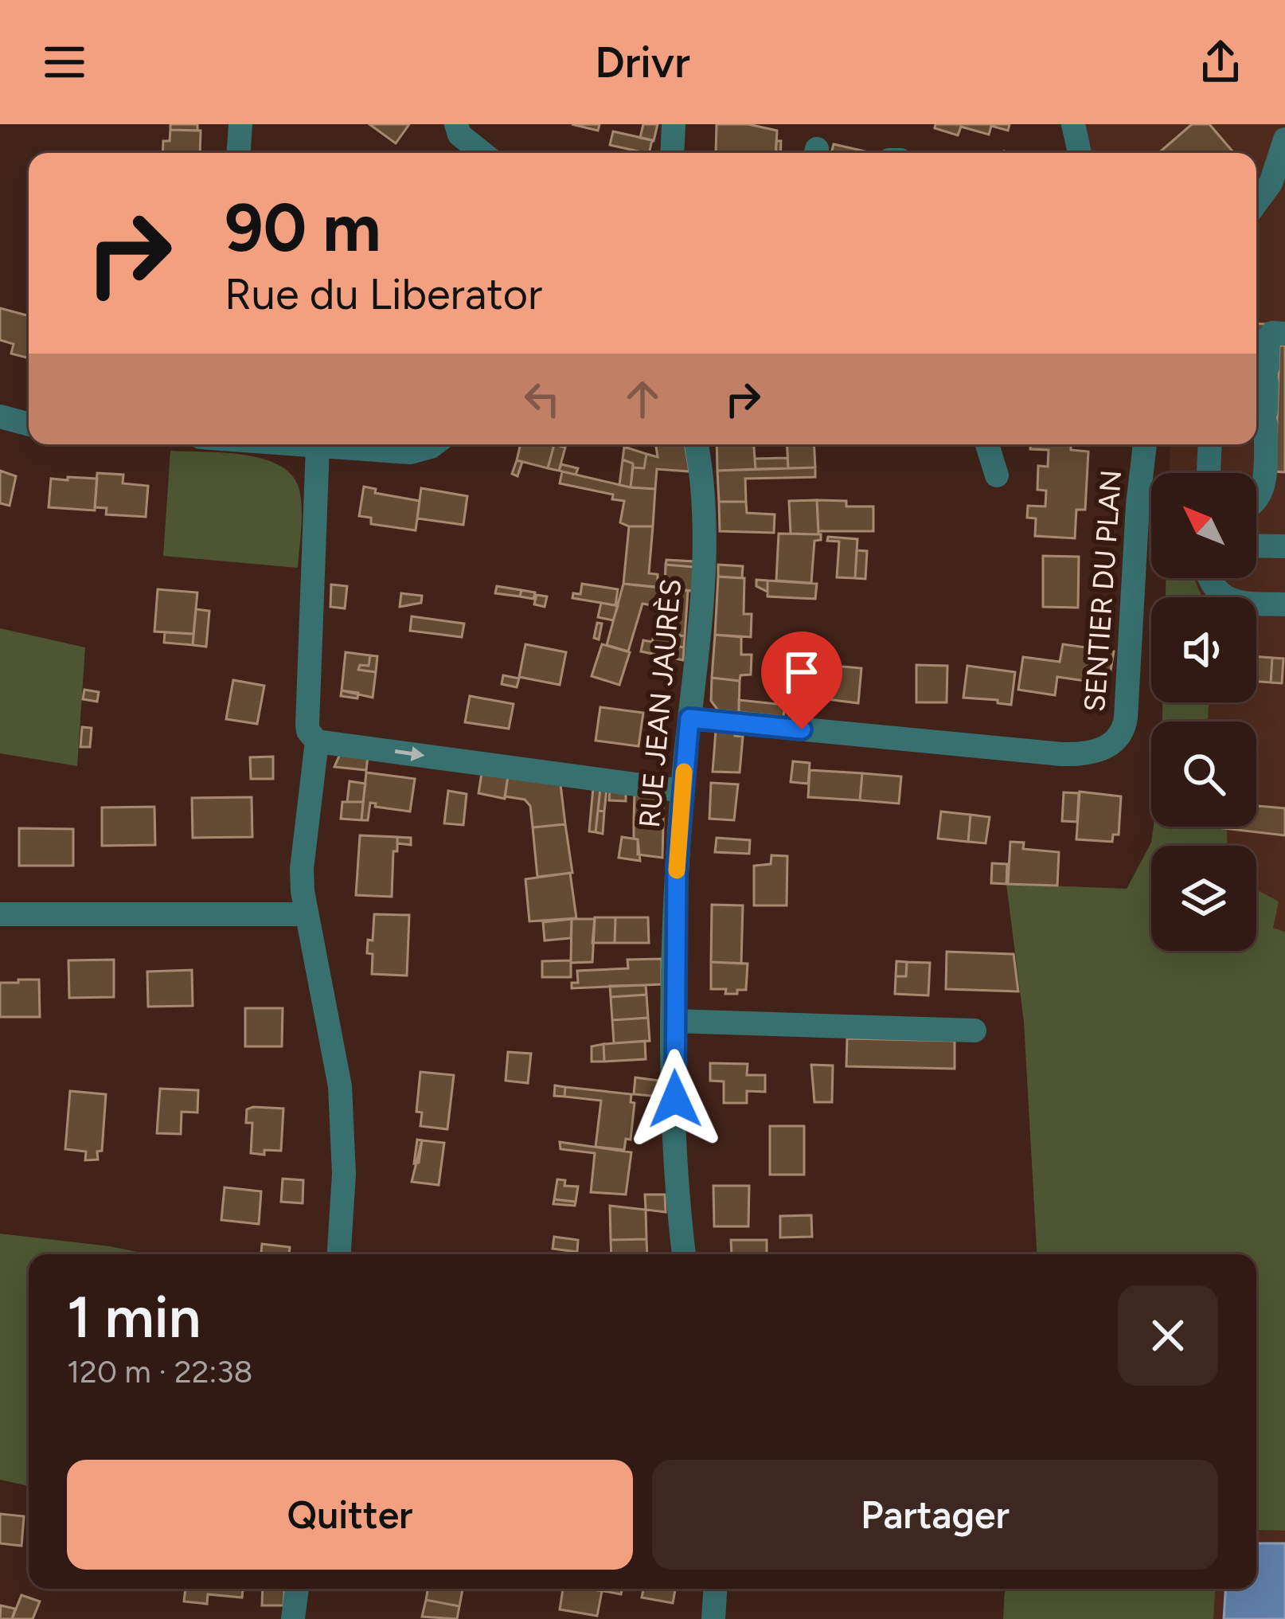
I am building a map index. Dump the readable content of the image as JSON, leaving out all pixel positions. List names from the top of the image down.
{
  "streets": {
    "street": ["SENTIER DU PLAN", "RUE JEAN JAURÈS"]
  },
  "crossings": [
    ["SENTIER DU PLAN", "RUE JEAN JAURÈS"]
  ],
  "north": "top left",
  "page": {
    "header": "Drivr",
    "turn": ["90 m", "Rue du Liberator"],
    "heading": ["1 min", "120 m · 22:38"],
    "buttons": ["Quitter", "Partager"]
  }
}
